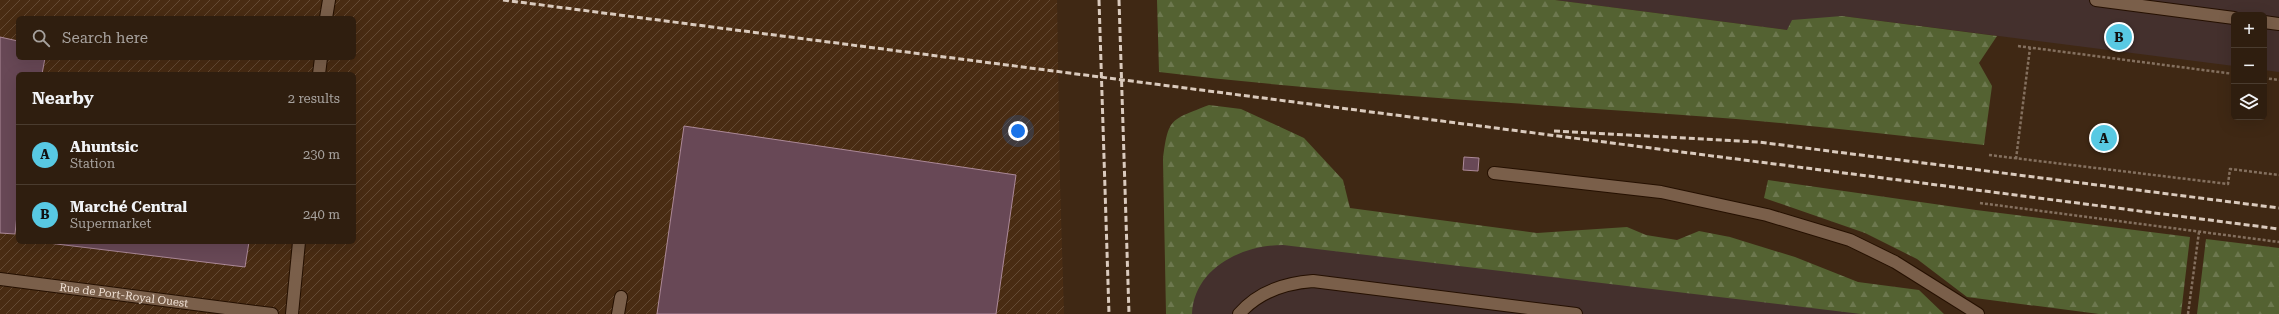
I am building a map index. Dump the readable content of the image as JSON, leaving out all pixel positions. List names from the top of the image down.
{
  "streets": {
    "street": ["Rue de Port-Royal Ouest"]
  },
  "page": {
    "map_buttons": ["+", "−"],
    "search": "Search here",
    "pins": ["B", "A"],
    "heading": ["Nearby", "2 results"],
    "list": [
      {
        "mark": "A",
        "name": "Ahuntsic",
        "note": "Station",
        "value": "230 m"
      },
      {
        "mark": "B",
        "name": "Marché Central",
        "note": "Supermarket",
        "value": "240 m"
      }
    ]
  }
}
